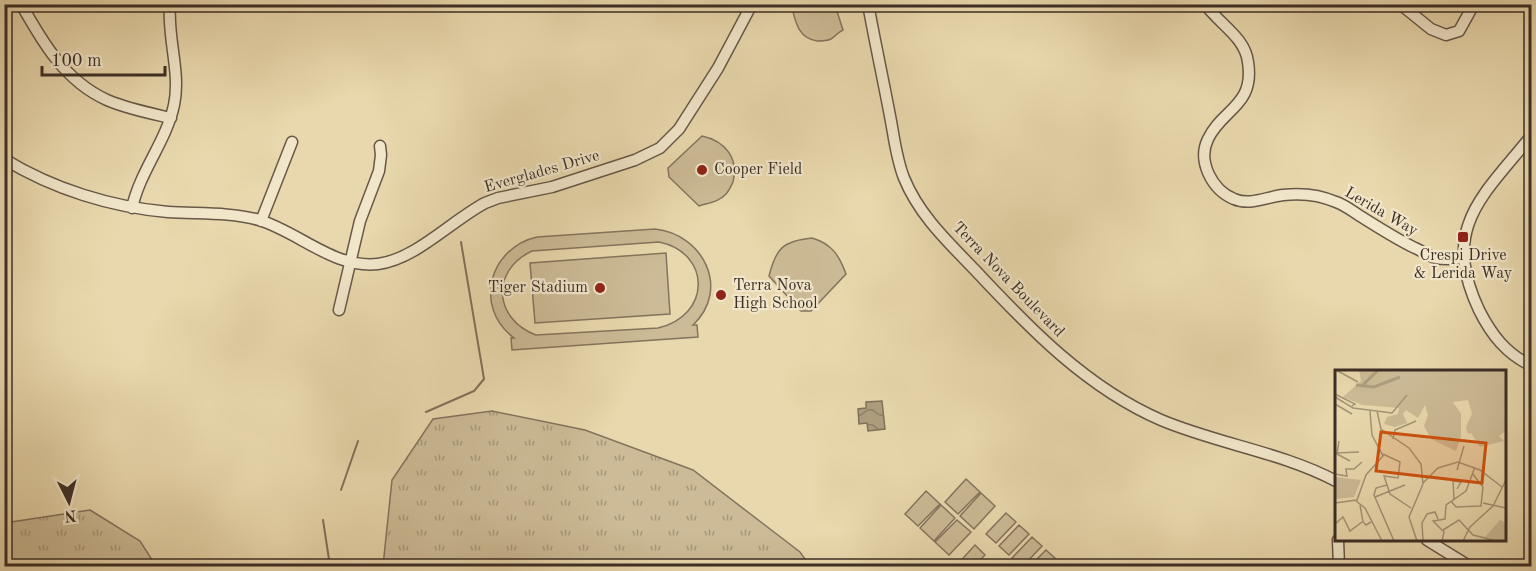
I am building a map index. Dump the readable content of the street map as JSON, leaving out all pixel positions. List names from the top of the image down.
{
  "streets": {
    "street": ["Everglades Drive", "Lerida Way", "Terra Nova Boulevard"]
  },
  "places": {
    "other": ["Cooper Field", "Tiger Stadium", "Terra Nova High School"],
    "transit": ["Crespi Drive & Lerida Way"]
  },
  "scale_bar": "100 m",
  "north": "bottom"
}
